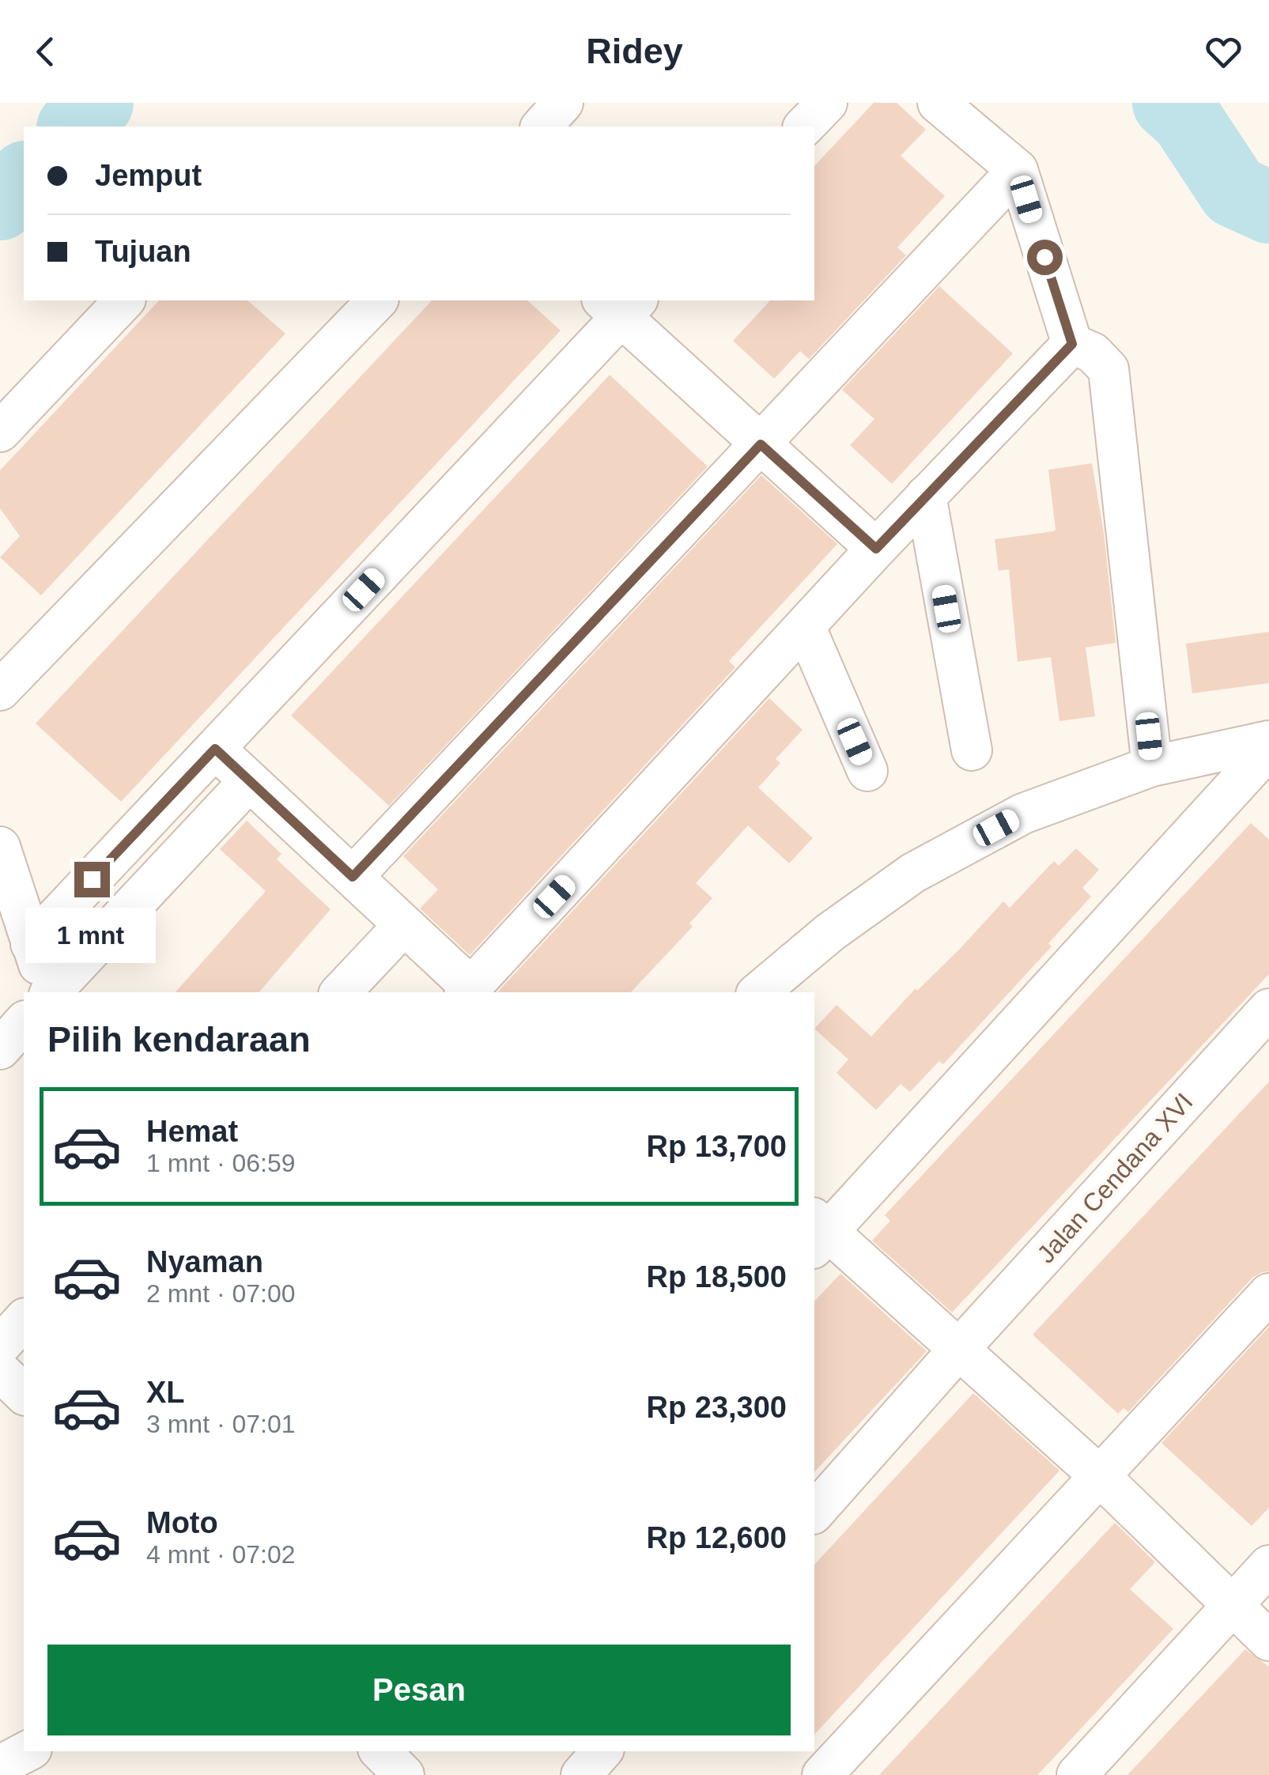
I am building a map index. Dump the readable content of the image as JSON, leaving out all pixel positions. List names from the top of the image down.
{
  "streets": {
    "street": ["Jalan Cendana XVI"]
  },
  "page": {
    "header": "Ridey",
    "banner": ["Jemput", "Tujuan"],
    "bubble": "1 mnt",
    "heading": "Pilih kendaraan",
    "list": [
      {
        "name": "Hemat",
        "note": "1 mnt · 06:59",
        "value": "Rp 13,700"
      },
      {
        "name": "Nyaman",
        "note": "2 mnt · 07:00",
        "value": "Rp 18,500"
      },
      {
        "name": "XL",
        "note": "3 mnt · 07:01",
        "value": "Rp 23,300"
      },
      {
        "name": "Moto",
        "note": "4 mnt · 07:02",
        "value": "Rp 12,600"
      }
    ],
    "buttons": "Pesan"
  }
}
